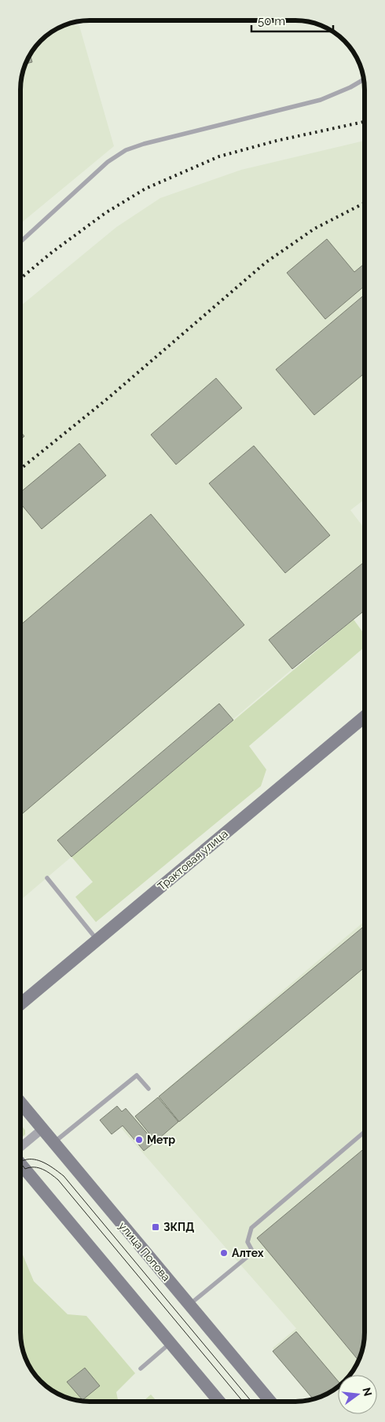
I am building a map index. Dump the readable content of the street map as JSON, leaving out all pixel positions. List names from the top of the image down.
{
  "streets": {
    "main road": ["Трактовая улица", "улица Попова"]
  },
  "places": {
    "other": ["Метр", "Алтех"],
    "transit": ["ЗКПД"]
  },
  "scale_bar": "50 m",
  "north": "right"
}
